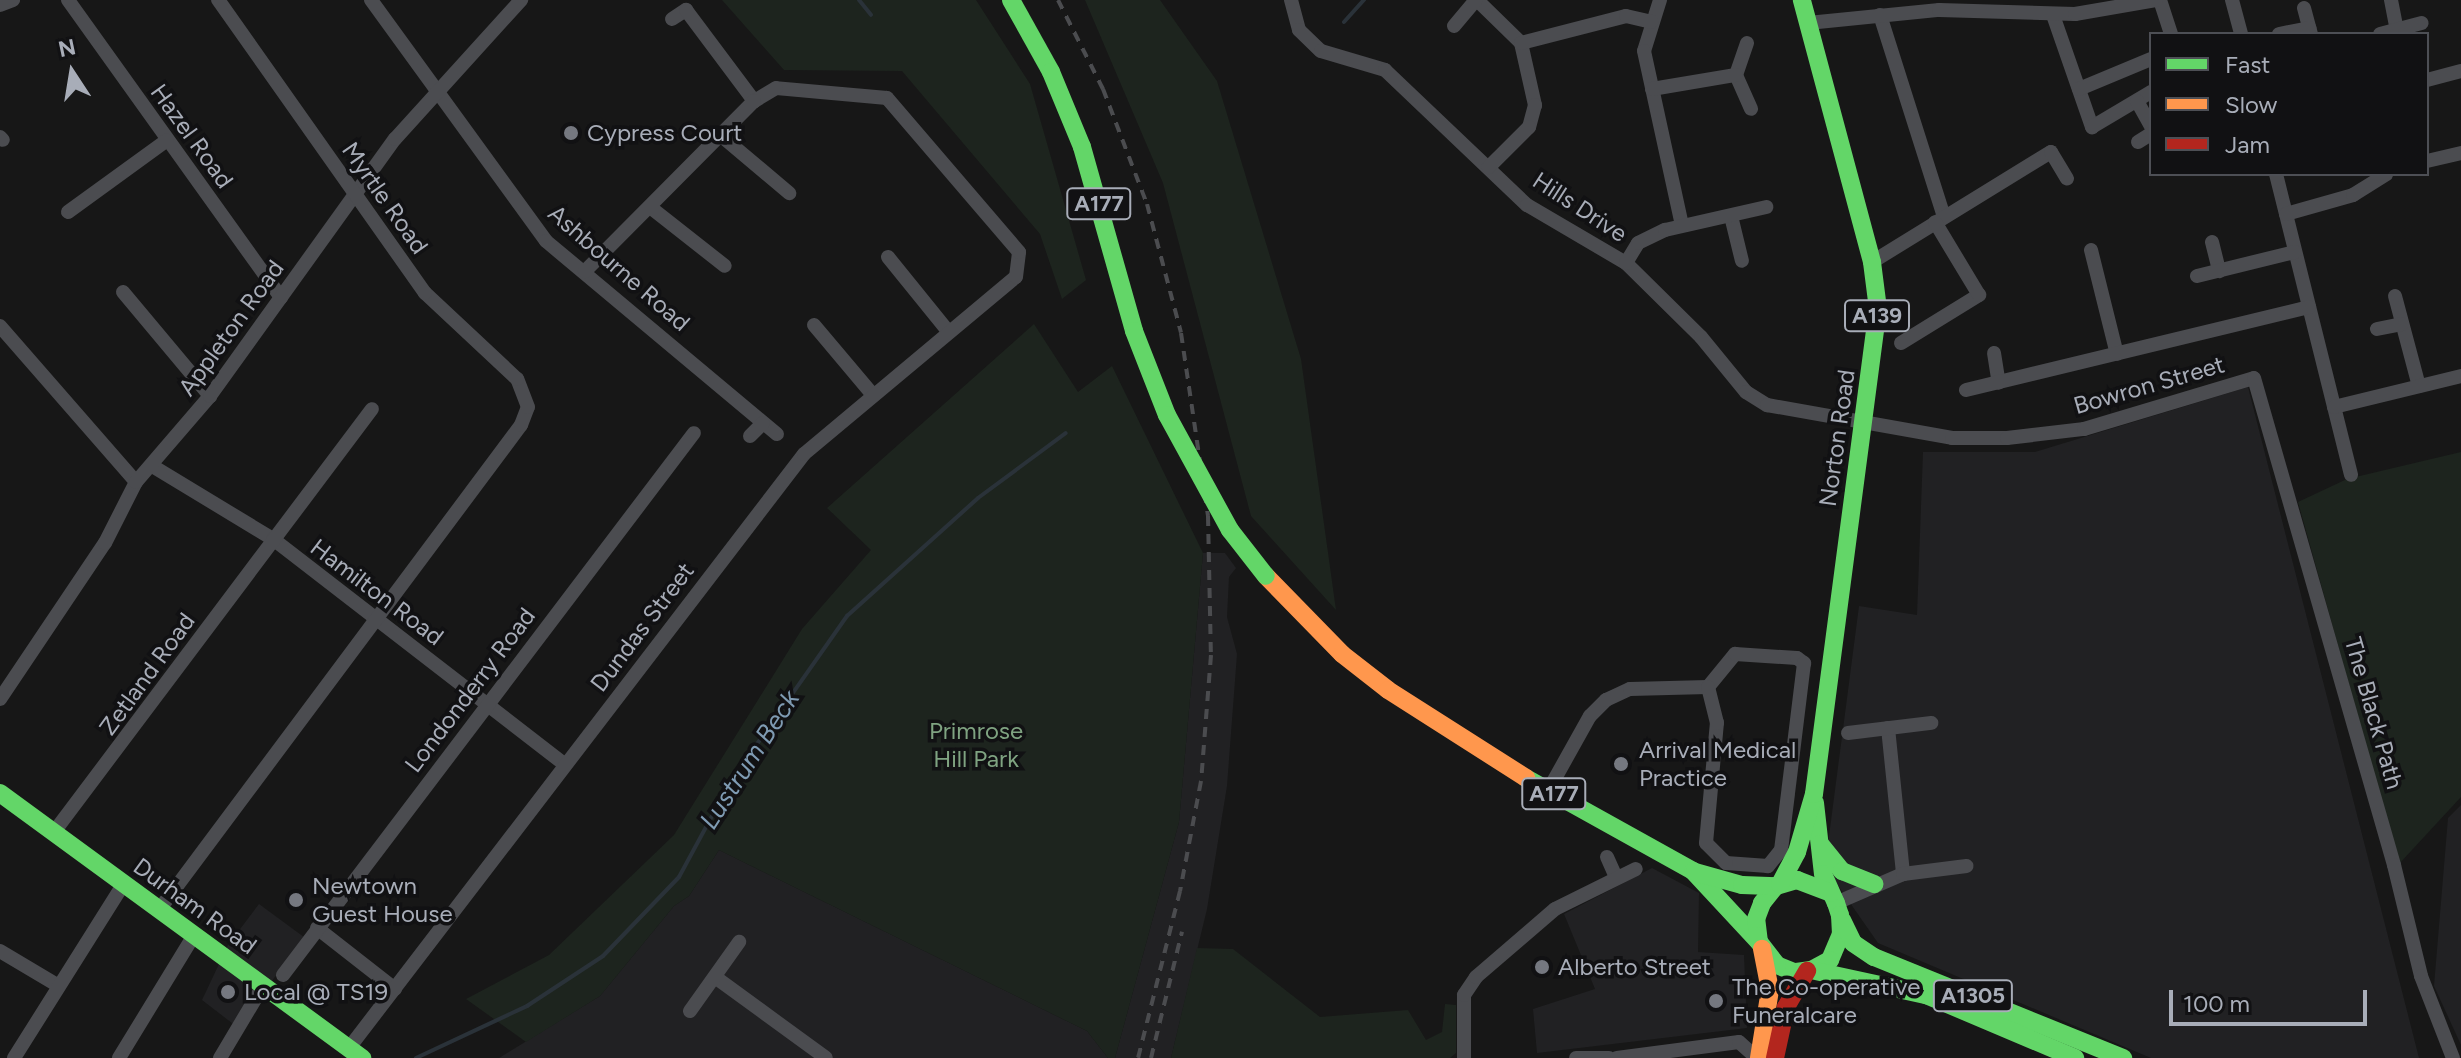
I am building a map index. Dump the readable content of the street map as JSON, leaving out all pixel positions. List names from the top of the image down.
{
  "streets": {
    "main road": [
      "A177",
      "A139",
      "Norton Road",
      "Durham Road",
      "A1305"
    ],
    "street": [
      "Hazel Road",
      "Myrtle Road",
      "Hills Drive",
      "Ashbourne Road",
      "Appleton Road",
      "Bowron Street",
      "Hamilton Road",
      "Dundas Street",
      "Zetland Road",
      "Londonderry Road",
      "The Black Path"
    ]
  },
  "crossings": [
    ["Hazel Road", "Appleton Road"],
    ["Myrtle Road", "Appleton Road"],
    ["Myrtle Road", "Hamilton Road"],
    ["A177", "Norton Road"],
    ["A177", "A1305"],
    ["Hills Drive", "Bowron Street"],
    ["Hills Drive", "Norton Road"],
    ["Ashbourne Road", "Appleton Road"],
    ["Appleton Road", "Hamilton Road"],
    ["Bowron Street", "Norton Road"],
    ["Bowron Street", "The Black Path"],
    ["Norton Road", "A1305"],
    ["Hamilton Road", "Dundas Street"],
    ["Hamilton Road", "Zetland Road"],
    ["Hamilton Road", "Londonderry Road"],
    ["Dundas Street", "Durham Road"],
    ["Zetland Road", "Durham Road"]
  ],
  "water": ["Lustrum Beck"],
  "parks": ["Primrose Hill Park"],
  "places": [
    "Cypress Court",
    "Arrival Medical Practice",
    "Newtown Guest House",
    "Alberto Street",
    "Local @ TS19",
    "The Co-operative Funeralcare"
  ],
  "legend": ["Fast", "Slow", "Jam"],
  "scale_bar": "100 m",
  "north": "top"
}
